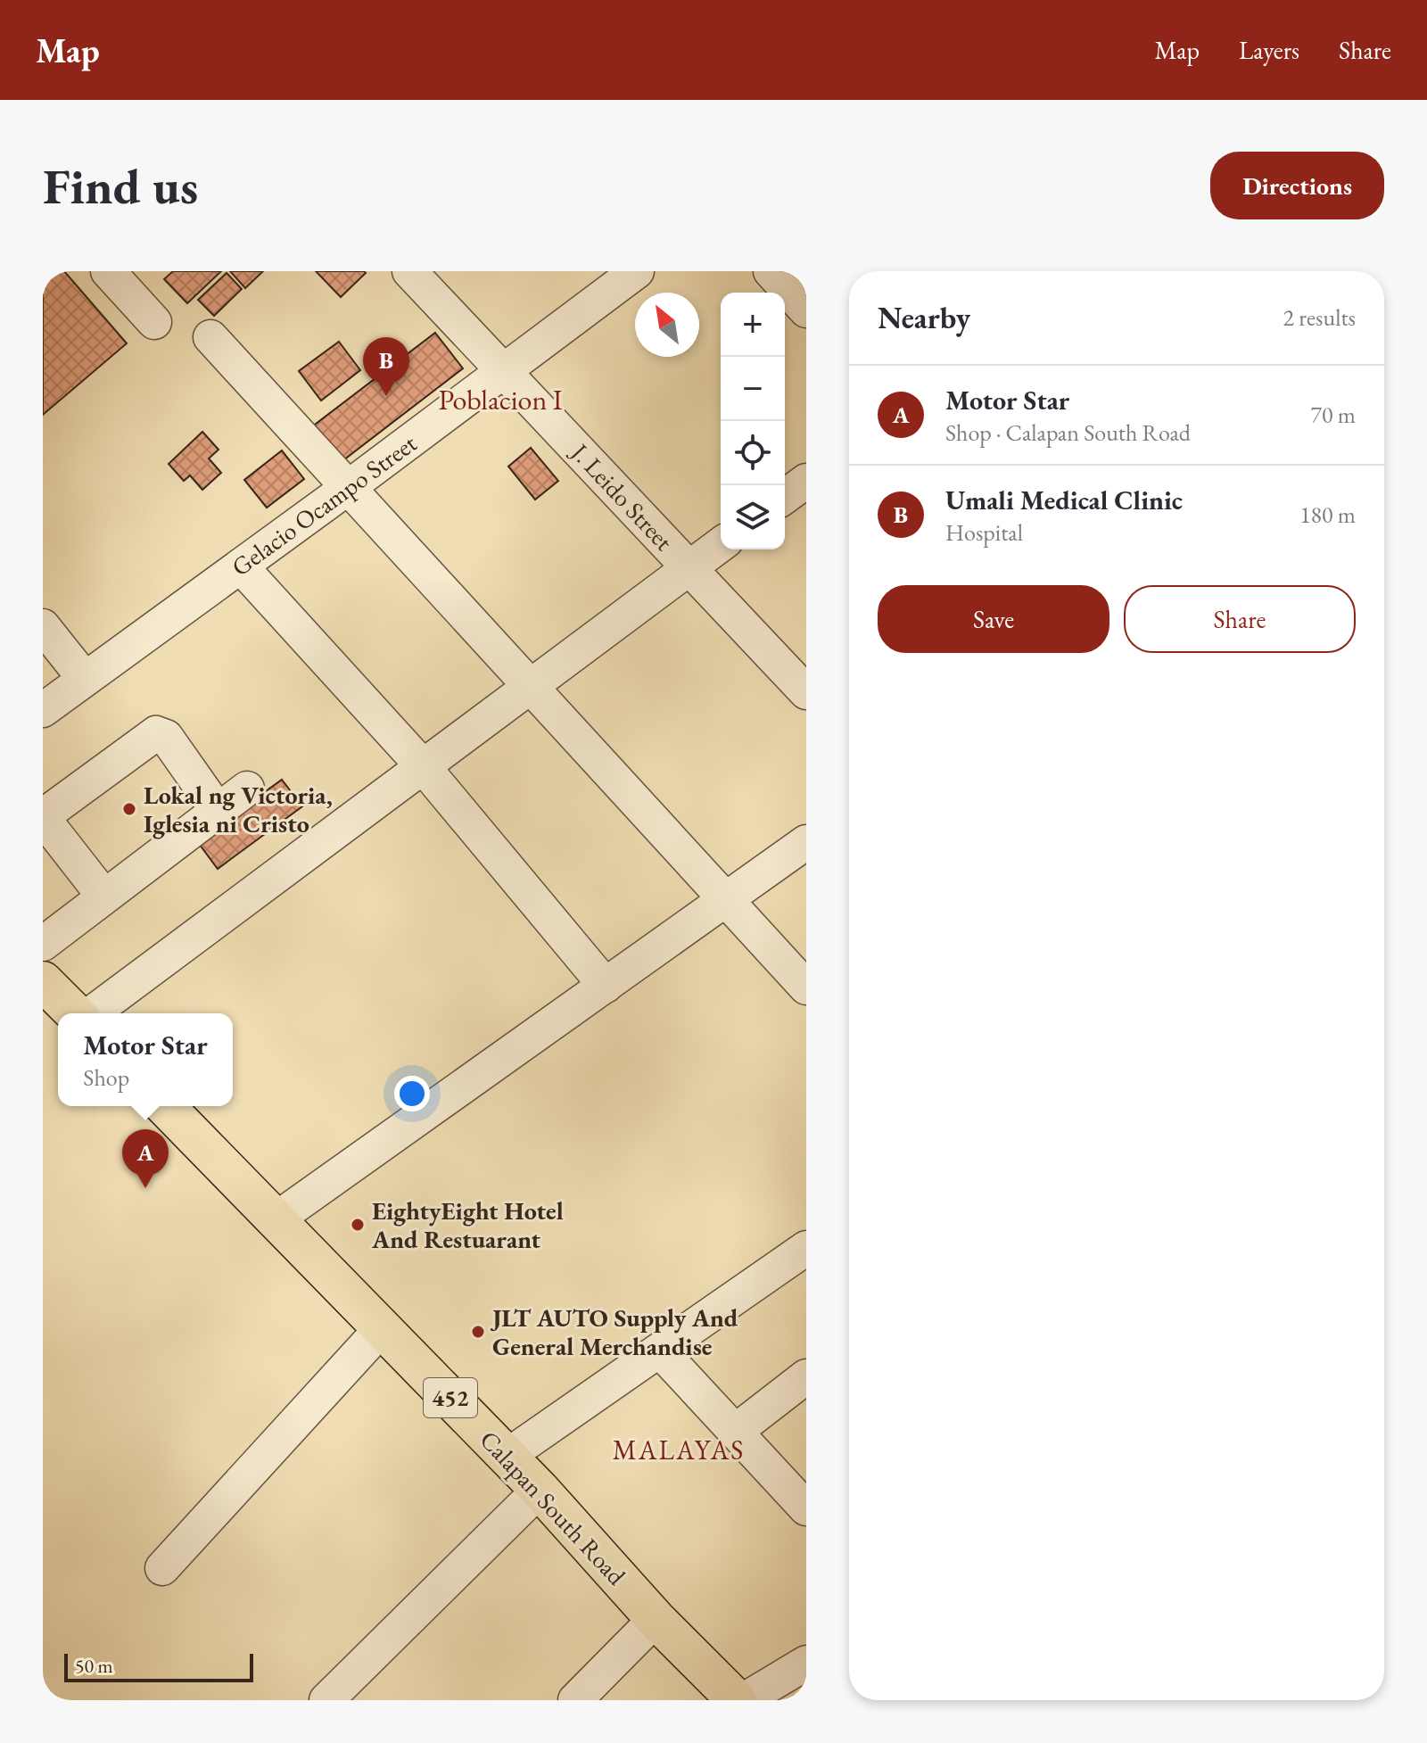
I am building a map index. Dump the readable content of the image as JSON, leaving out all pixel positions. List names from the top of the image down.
{
  "streets": {
    "highway": ["452", "Calapan South Road"],
    "street": ["J. Leido Street", "Gelacio Ocampo Street"]
  },
  "crossings": [
    ["J. Leido Street", "Gelacio Ocampo Street"]
  ],
  "districts": ["Poblacion Ⅰ", "MALAYAS"],
  "places": ["Lokal ng Victoria, Iglesia ni Cristo", "EightyEight Hotel And Restuarant", "JLT AUTO Supply And General Merchandise"],
  "scale_bar": "50 m",
  "north": "top left",
  "page": {
    "header": "Map",
    "nav": ["Map", "Layers", "Share"],
    "buttons": [
      "Directions",
      ["Save", "Share"]
    ],
    "title": "Find us",
    "heading": ["Nearby", "2 results"],
    "map_buttons": ["+", "−"],
    "pins": ["B", "A"],
    "list": [
      {
        "mark": "A",
        "name": "Motor Star",
        "note": "Shop · Calapan South Road",
        "value": "70 m"
      },
      {
        "mark": "B",
        "name": "Umali Medical Clinic",
        "note": "Hospital",
        "value": "180 m"
      }
    ],
    "popup": ["Motor Star", "Shop"],
    "scale": "50 m"
  }
}
